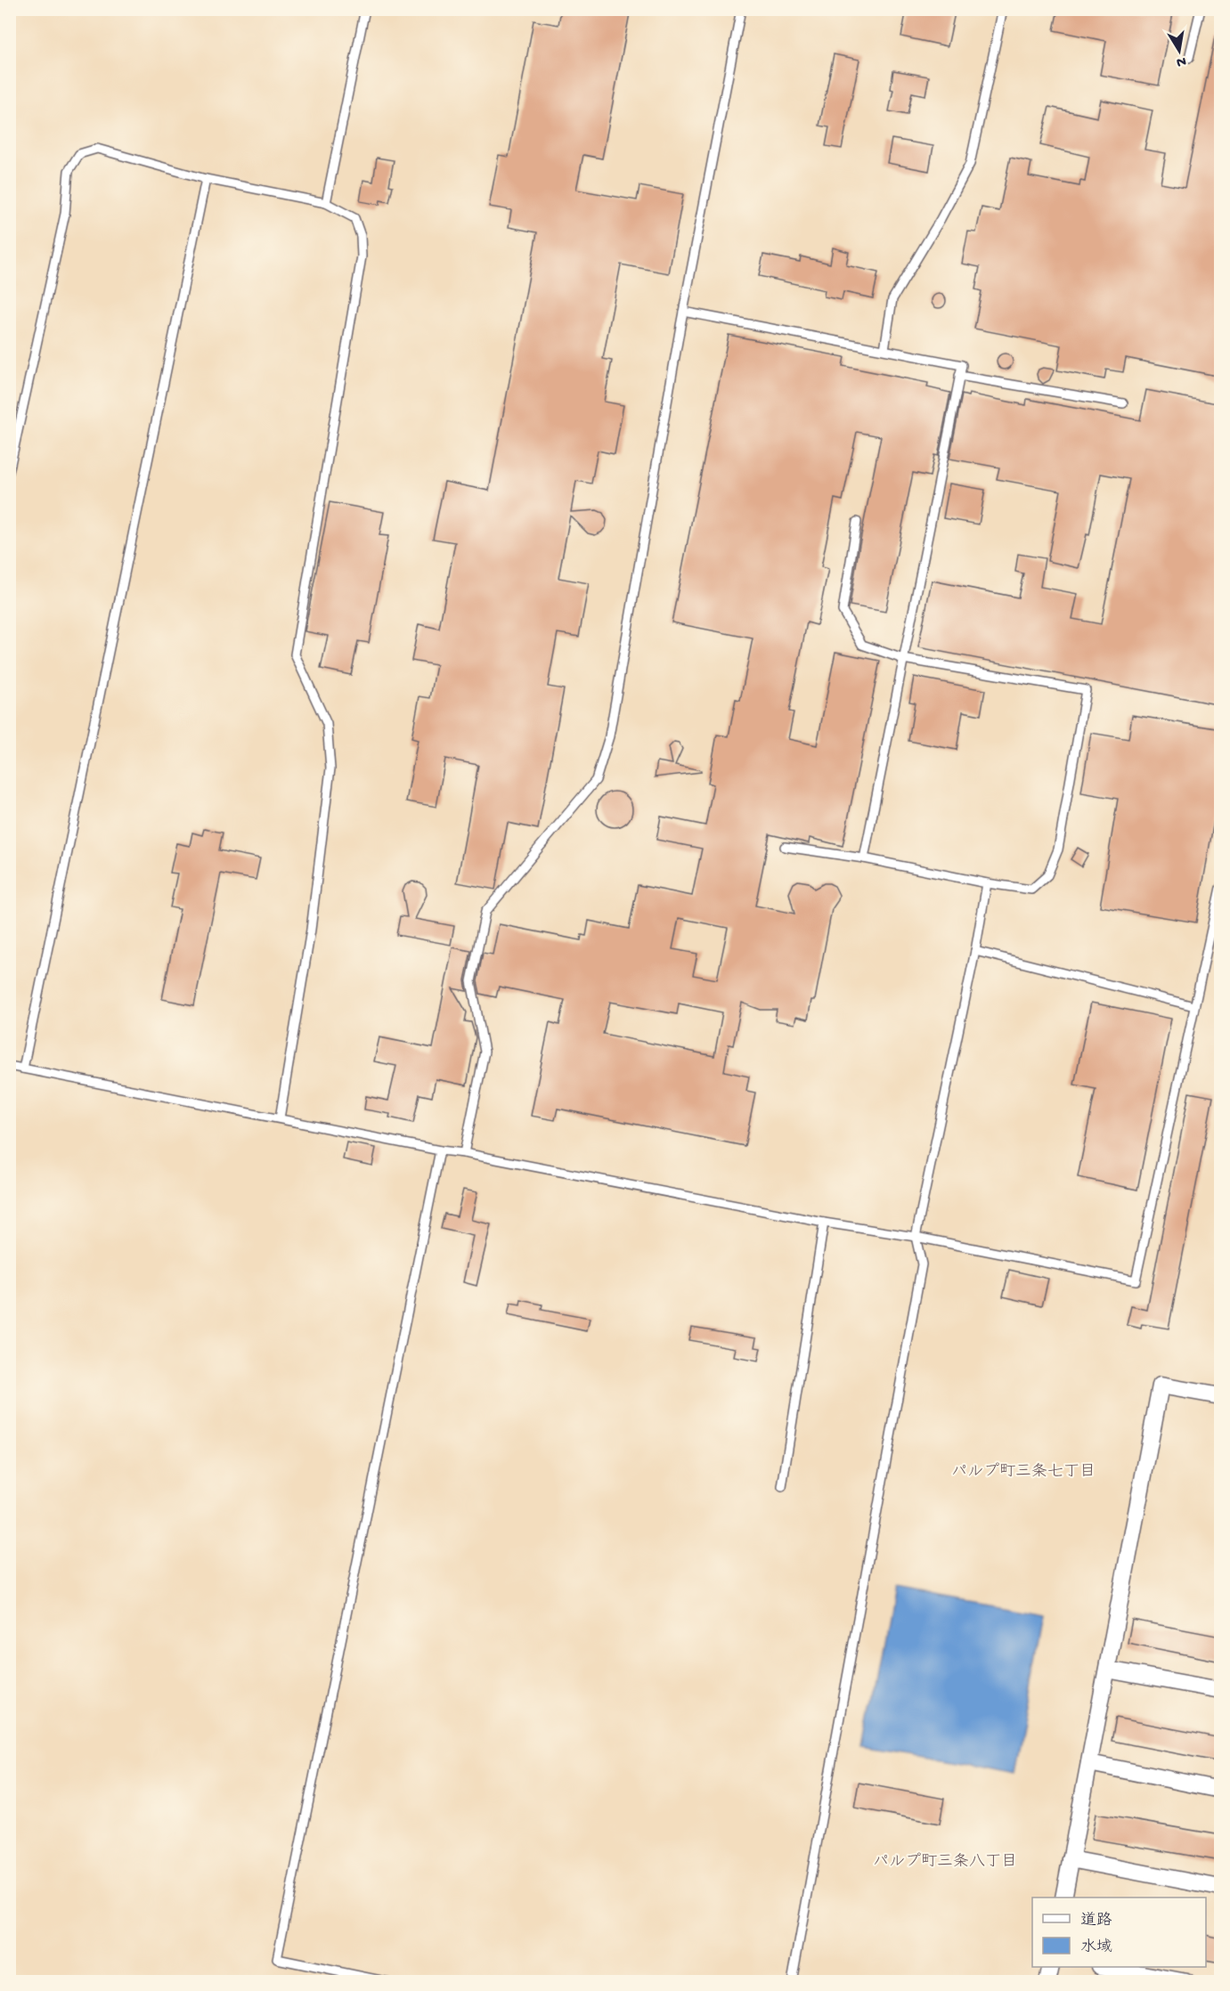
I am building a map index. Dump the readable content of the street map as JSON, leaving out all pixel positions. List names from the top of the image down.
{
  "districts": ["パルプ町三条七丁目", "パルプ町三条八丁目"],
  "legend": ["道路", "水域"],
  "north": "bottom"
}
